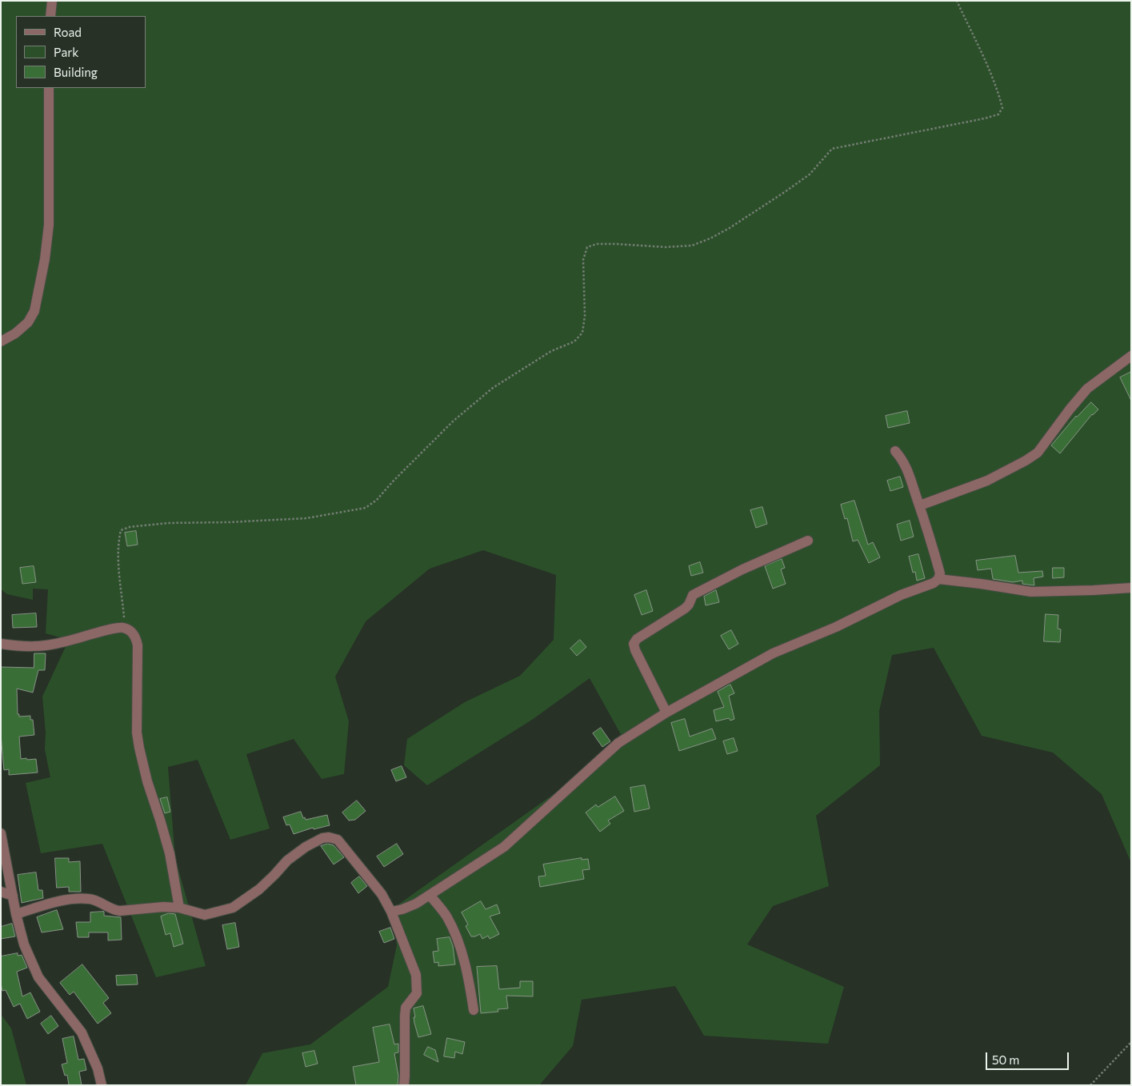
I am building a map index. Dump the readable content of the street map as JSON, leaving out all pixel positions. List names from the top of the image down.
{
  "legend": ["Road", "Park", "Building"],
  "scale_bar": "50 m"
}
